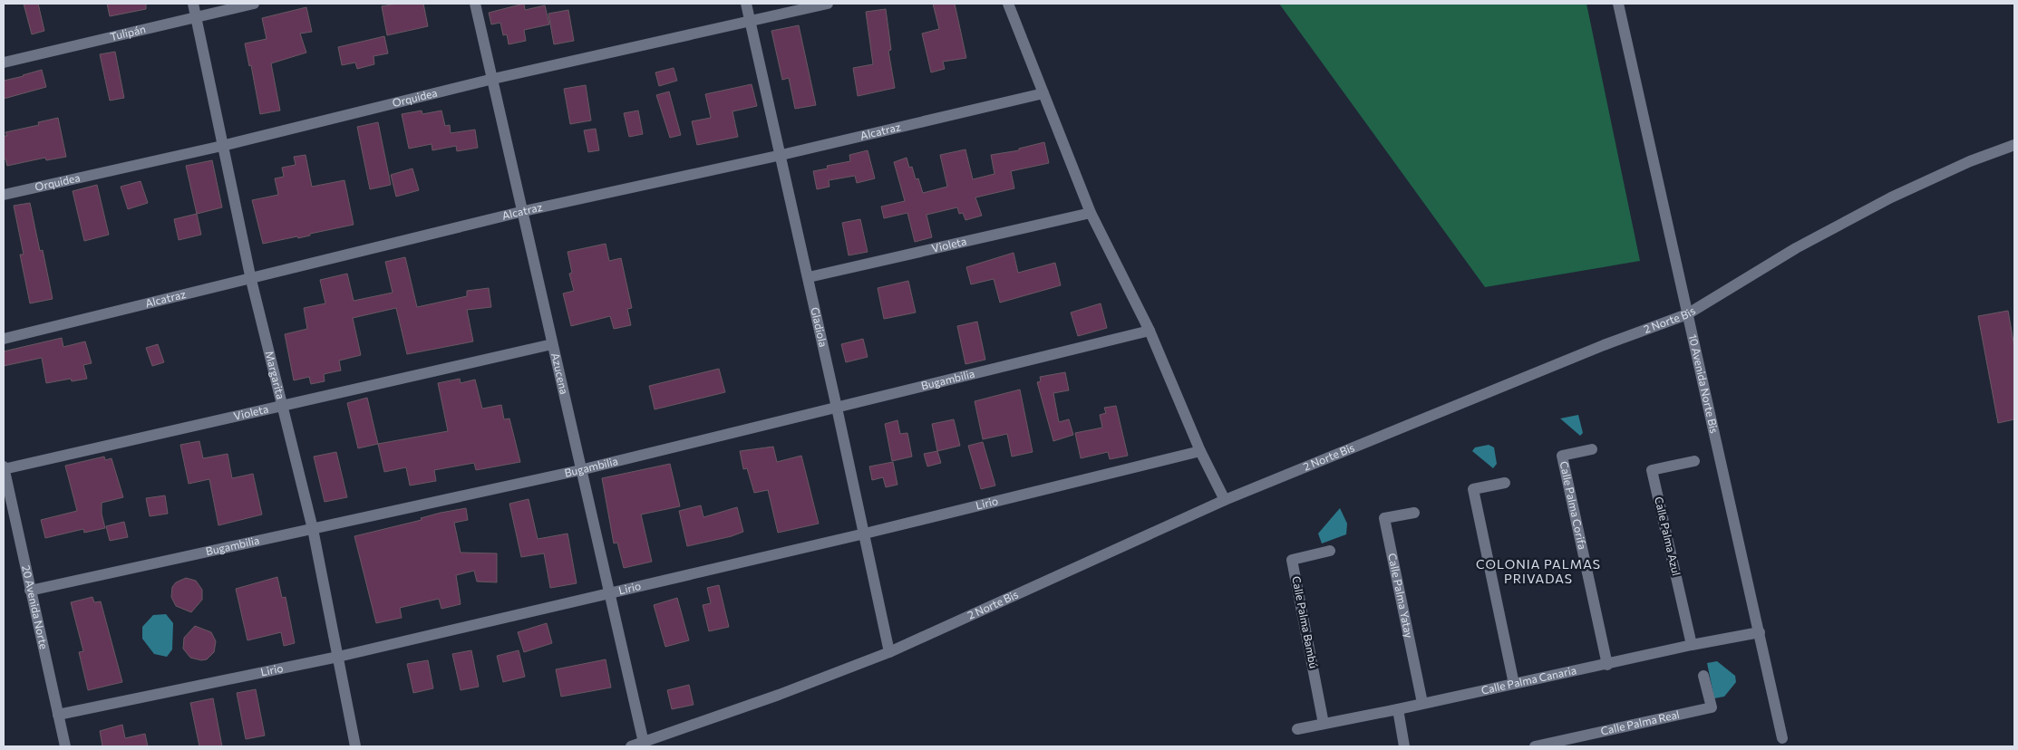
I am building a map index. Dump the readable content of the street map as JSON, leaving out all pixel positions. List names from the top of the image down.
{
  "streets": {
    "street": [
      "Tulipán",
      "Orquidea",
      "Alcatraz",
      "Violeta",
      "2 Norte Bis",
      "Gladiola",
      "Azucena",
      "Margarita",
      "Bugambilia",
      "10 Avenida Norte Bis",
      "Lirio",
      "Calle Palma Corifa",
      "Calle Palma Azul",
      "Calle Palma Yatay",
      "20 Avenida Norte",
      "Calle Palma Bambú",
      "Calle Palma Canaria",
      "Calle Palma Real"
    ]
  },
  "crossings": [
    ["Tulipán", "Margarita"],
    ["Orquidea", "Gladiola"],
    ["Orquidea", "Azucena"],
    ["Orquidea", "Margarita"],
    ["Alcatraz", "Gladiola"],
    ["Alcatraz", "Azucena"],
    ["Alcatraz", "Margarita"],
    ["Violeta", "Gladiola"],
    ["Violeta", "Azucena"],
    ["Violeta", "Margarita"],
    ["Violeta", "20 Avenida Norte"],
    ["2 Norte Bis", "Gladiola"],
    ["2 Norte Bis", "Azucena"],
    ["2 Norte Bis", "10 Avenida Norte Bis"],
    ["Gladiola", "Bugambilia"],
    ["Gladiola", "Lirio"],
    ["Azucena", "Bugambilia"],
    ["Azucena", "Lirio"],
    ["Margarita", "Bugambilia"],
    ["Margarita", "Lirio"],
    ["Bugambilia", "20 Avenida Norte"],
    ["10 Avenida Norte Bis", "Calle Palma Canaria"],
    ["Lirio", "20 Avenida Norte"],
    ["Calle Palma Corifa", "Calle Palma Canaria"],
    ["Calle Palma Azul", "Calle Palma Canaria"],
    ["Calle Palma Yatay", "Calle Palma Canaria"],
    ["Calle Palma Bambú", "Calle Palma Canaria"]
  ],
  "districts": ["COLONIA PALMAS PRIVADAS"]
}
